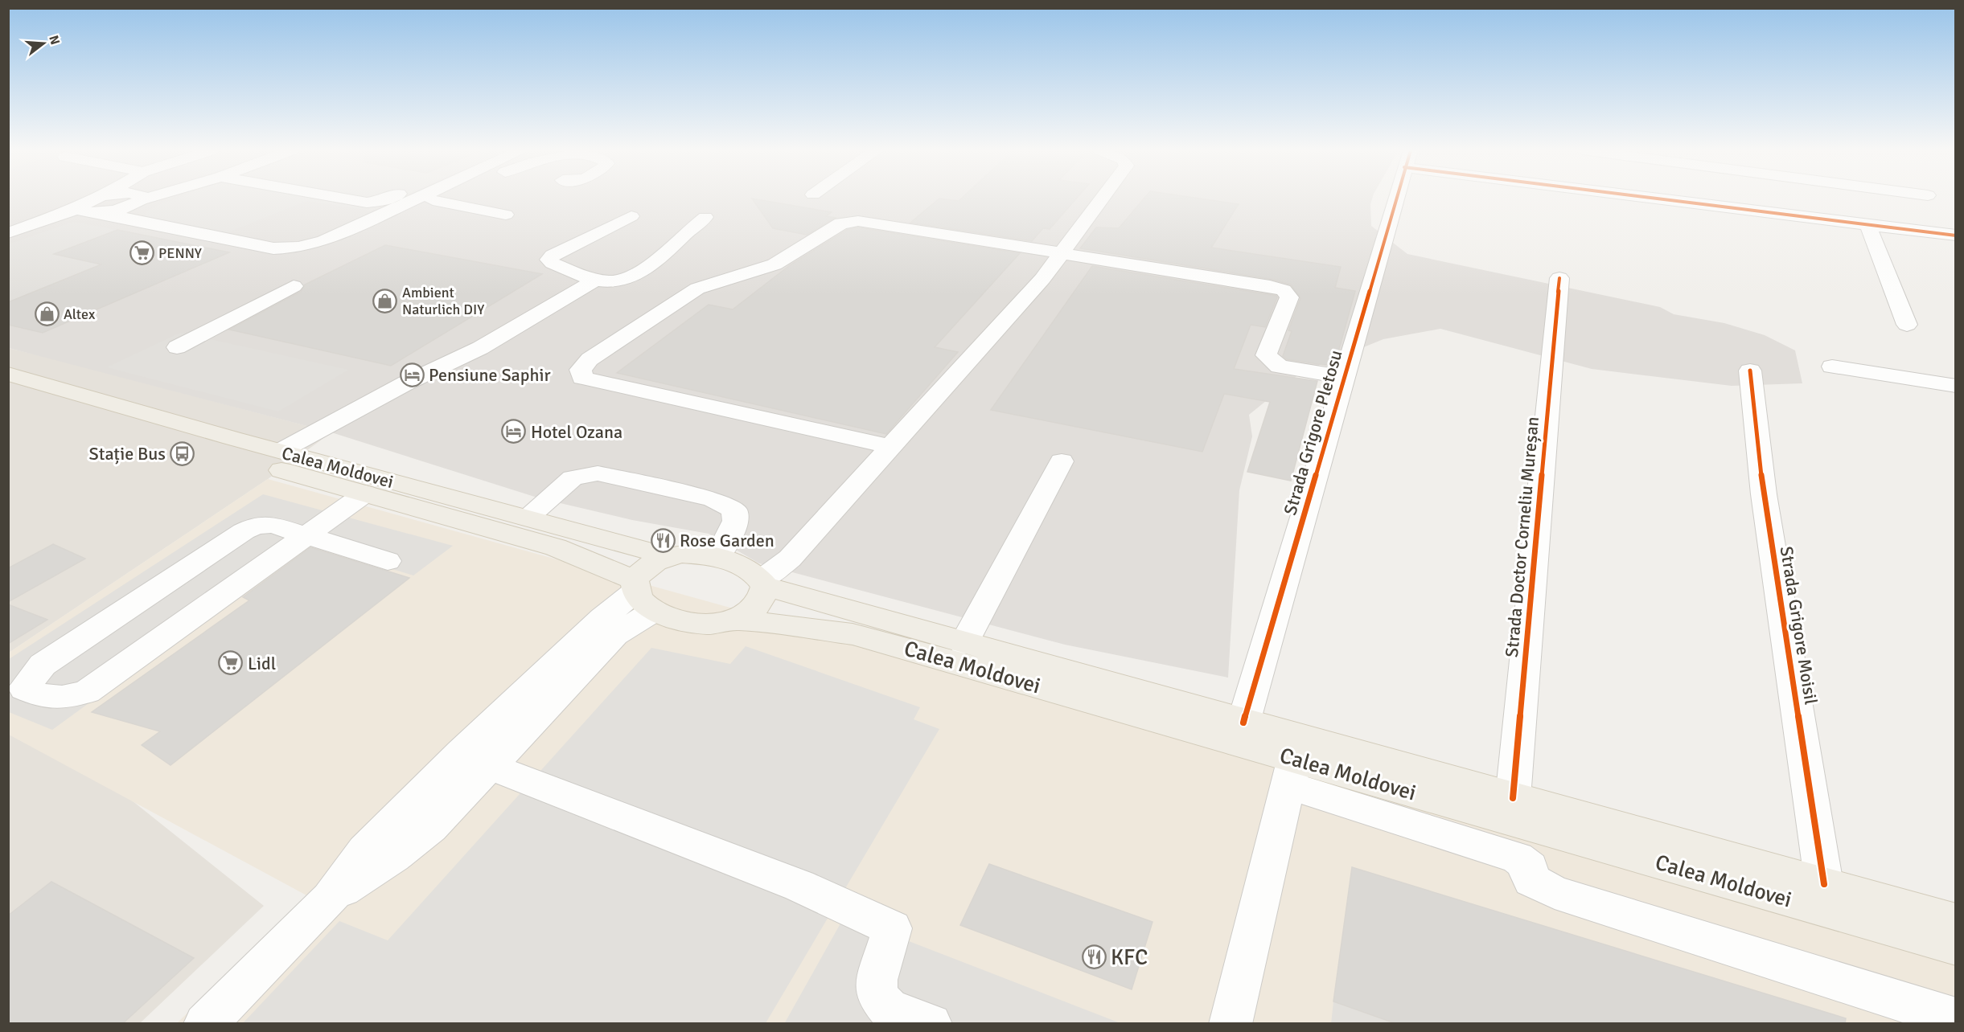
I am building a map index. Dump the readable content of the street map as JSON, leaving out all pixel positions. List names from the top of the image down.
{
  "streets": {
    "main road": ["Calea Moldovei"],
    "street": ["Strada Grigore Pletosu", "Strada Doctor Corneliu Mureșan", "Strada Grigore Moisil"]
  },
  "crossings": [
    ["Strada Grigore Pletosu", "Calea Moldovei"],
    ["Calea Moldovei", "Strada Doctor Corneliu Mureșan"],
    ["Calea Moldovei", "Strada Grigore Moisil"]
  ],
  "places": {
    "supermarket": ["PENNY", "Lidl"],
    "shop": ["Ambient Naturlich DIY", "Altex"],
    "hotel": ["Pensiune Saphir", "Hotel Ozana"],
    "bus stop": ["Stație Bus"],
    "restaurant": ["Rose Garden", "KFC"]
  },
  "north": "right"
}
